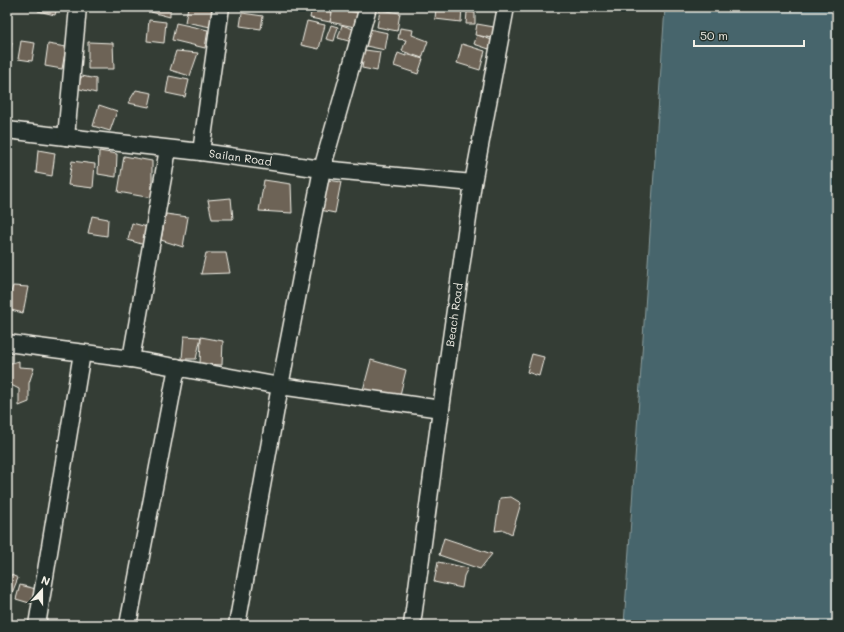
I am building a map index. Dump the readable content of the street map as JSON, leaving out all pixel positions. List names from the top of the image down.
{
  "streets": {
    "street": ["Sailan Road", "Beach Road"]
  },
  "crossings": [
    ["Sailan Road", "Beach Road"]
  ],
  "scale_bar": "50 m",
  "north": "top"
}
